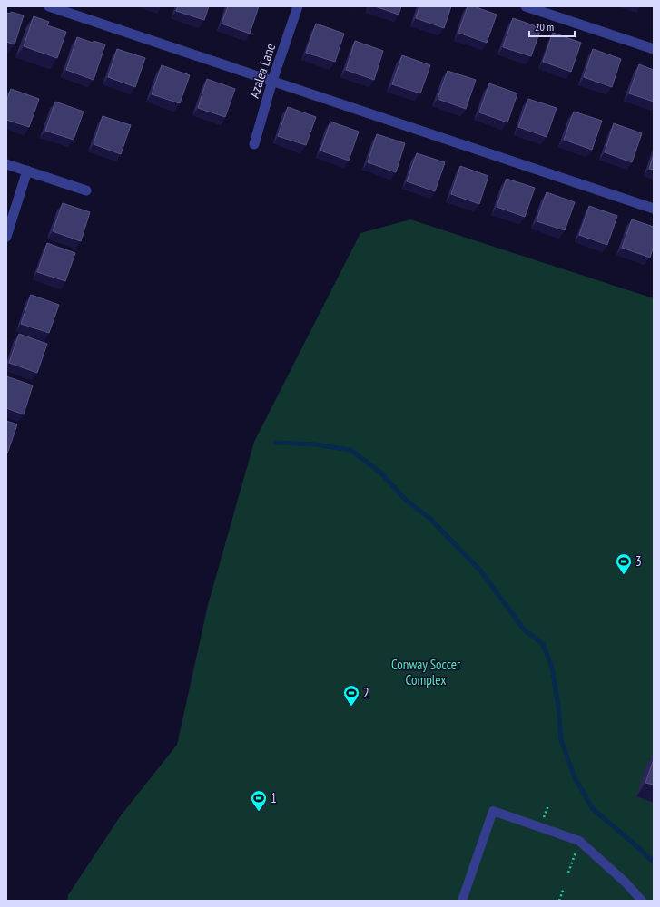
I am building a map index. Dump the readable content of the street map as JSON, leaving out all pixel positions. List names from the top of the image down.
{
  "streets": {
    "street": ["Azalea Lane"]
  },
  "parks": ["Conway Soccer Complex"],
  "places": {
    "sports": ["3", "2", "1"]
  },
  "scale_bar": "20 m"
}
